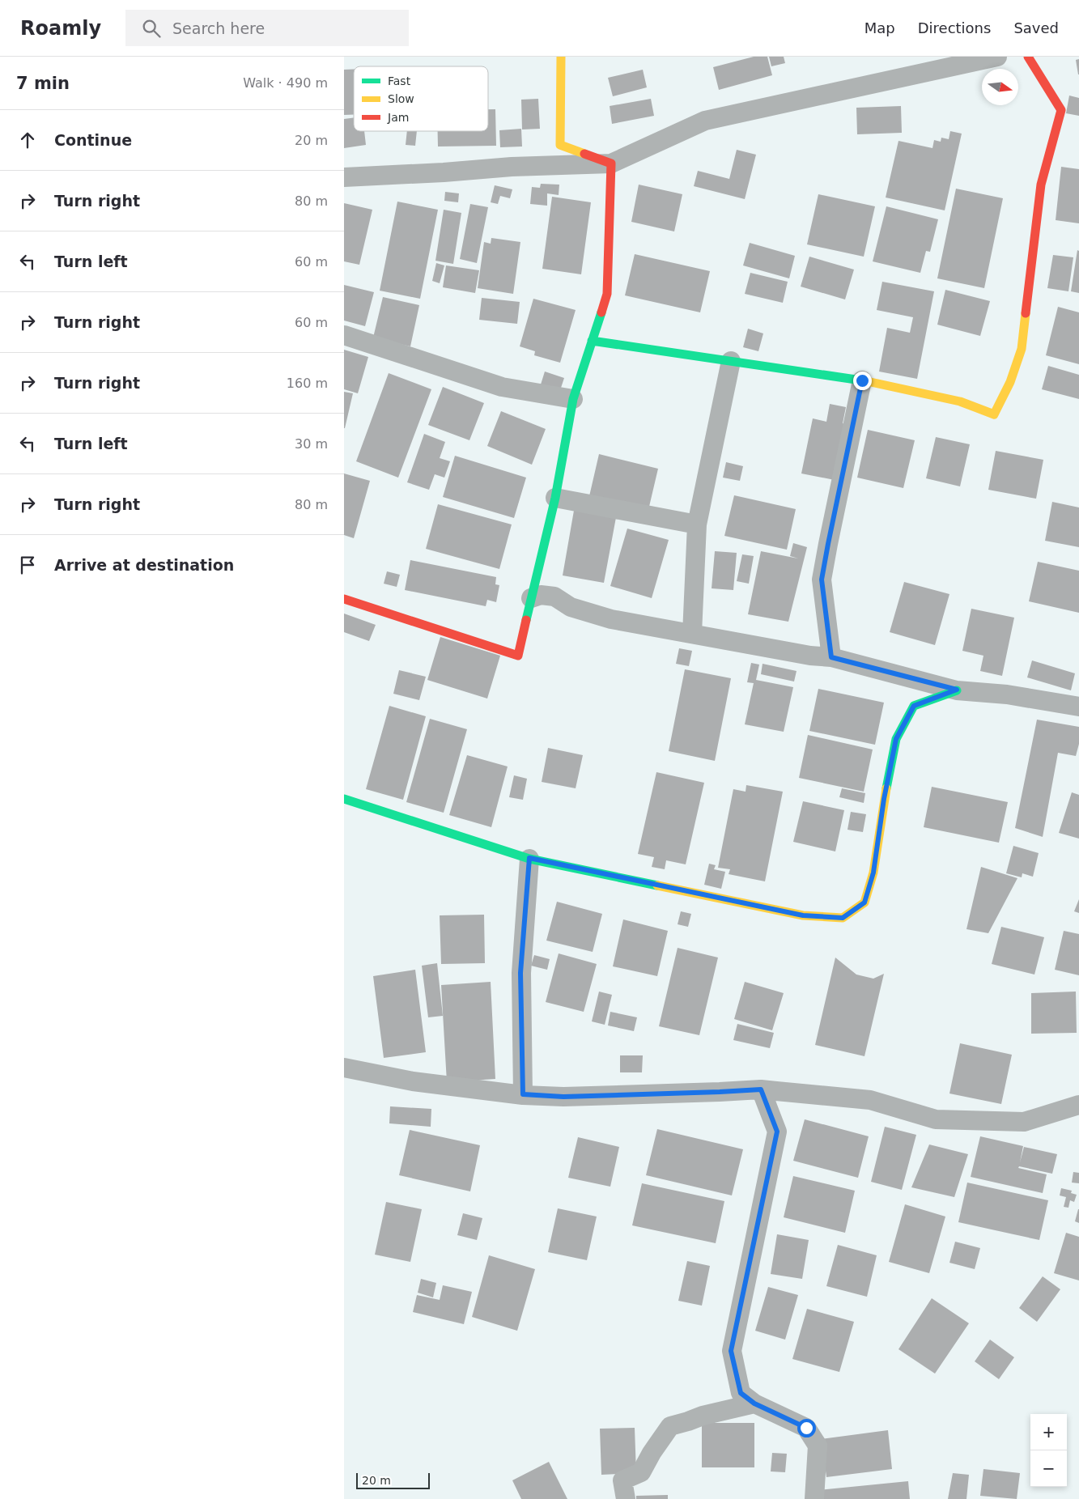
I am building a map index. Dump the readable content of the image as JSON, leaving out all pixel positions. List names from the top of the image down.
{
  "legend": ["Fast", "Slow", "Jam"],
  "scale_bar": "20 m",
  "north": "right",
  "page": {
    "header": "Roamly",
    "search": "Search here",
    "nav": ["Map", "Directions", "Saved"],
    "heading": ["7 min", "Walk · 490 m"],
    "list": [
      ["Continue", "20 m"],
      ["Turn right", "80 m"],
      ["Turn left", "60 m"],
      ["Turn right", "60 m"],
      ["Turn right", "160 m"],
      ["Turn left", "30 m"],
      ["Turn right", "80 m"],
      "Arrive at destination"
    ],
    "map_buttons": ["+", "−"],
    "scale": "20 m"
  }
}
